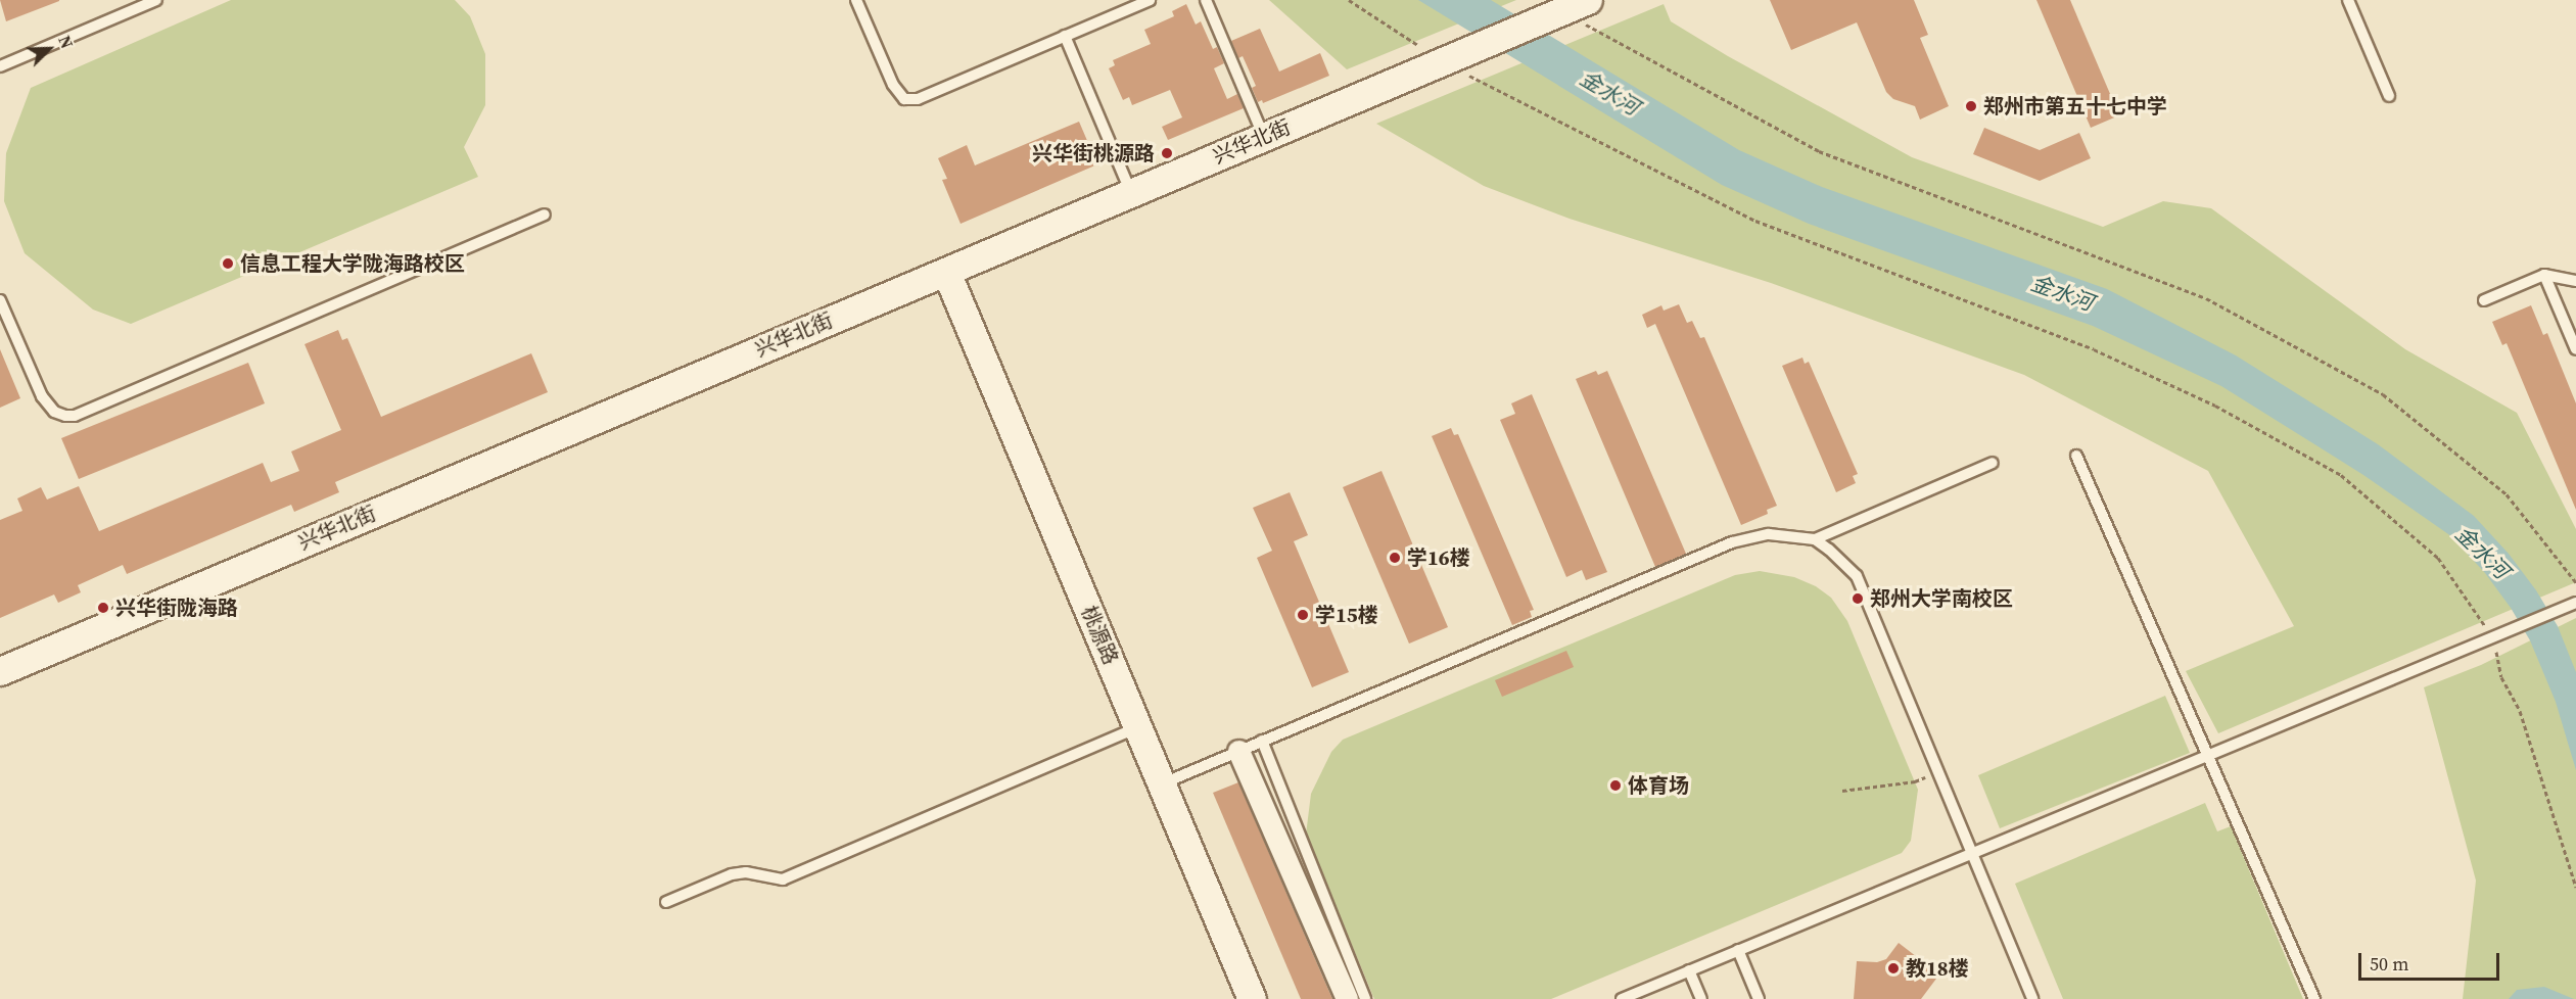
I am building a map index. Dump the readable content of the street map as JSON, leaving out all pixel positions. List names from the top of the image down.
{
  "streets": {
    "street": ["兴华北街", "桃源路"]
  },
  "crossings": [
    ["兴华北街", "桃源路"]
  ],
  "water": ["金水河"],
  "places": [
    "郑州市第五十七中学",
    "兴华街桃源路",
    "信息工程大学陇海路校区",
    "学16楼",
    "郑州大学南校区",
    "兴华街陇海路",
    "学15楼",
    "体育场",
    "教18楼"
  ],
  "scale_bar": "50 m",
  "north": "top right"
}
